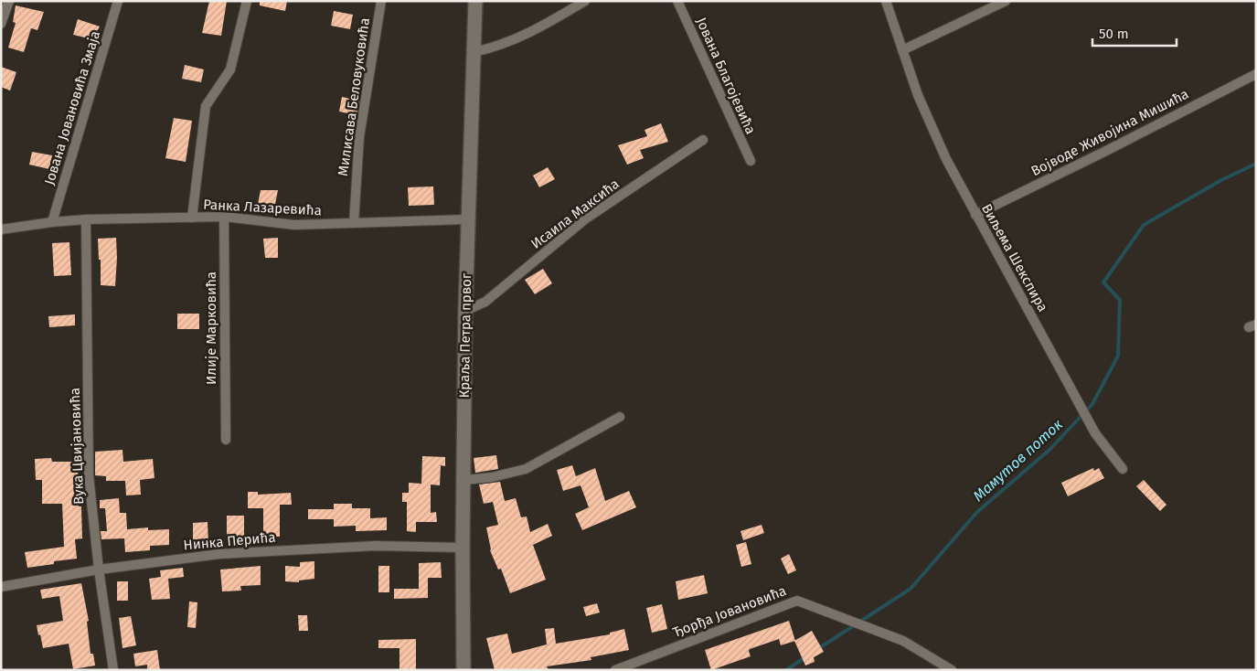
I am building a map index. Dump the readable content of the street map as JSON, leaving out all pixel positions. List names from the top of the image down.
{
  "streets": {
    "street": [
      "Јована Благојевића",
      "Милисава Беловуковића",
      "Јована Јовановића Змаја",
      "Војводе Живојина Мишића",
      "Ранка Лазаревића",
      "Исаила Максића",
      "Виљема Шекспира",
      "Илије Марковића",
      "Краља Петра првог",
      "Вука Цвијановића",
      "Нинка Перића",
      "Ђорђа Јовановића"
    ]
  },
  "crossings": [
    ["Милисава Беловуковића", "Ранка Лазаревића"],
    ["Јована Јовановића Змаја", "Ранка Лазаревића"],
    ["Војводе Живојина Мишића", "Виљема Шекспира"],
    ["Ранка Лазаревића", "Илије Марковића"],
    ["Ранка Лазаревића", "Краља Петра првог"],
    ["Ранка Лазаревића", "Вука Цвијановића"],
    ["Исаила Максића", "Краља Петра првог"],
    ["Краља Петра првог", "Нинка Перића"],
    ["Вука Цвијановића", "Нинка Перића"]
  ],
  "water": ["Мамутов поток"],
  "scale_bar": "50 m"
}
